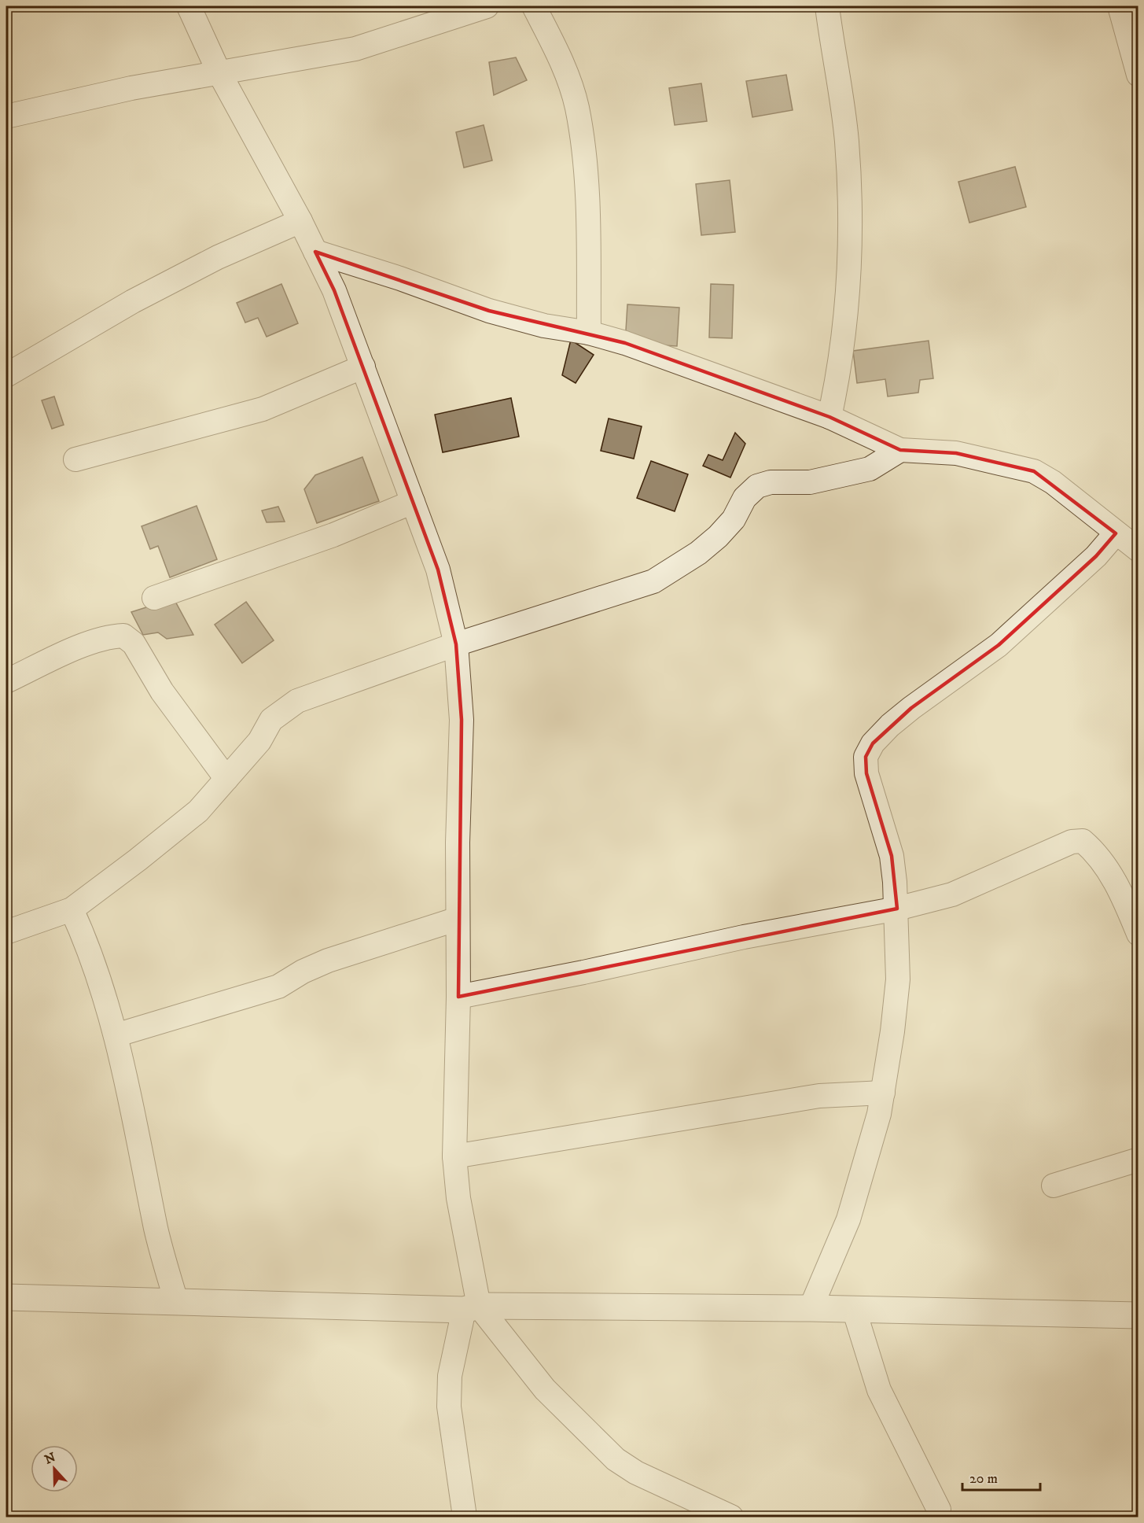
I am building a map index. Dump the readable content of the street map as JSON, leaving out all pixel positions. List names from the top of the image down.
{
  "scale_bar": "20 m",
  "north": "top"
}
